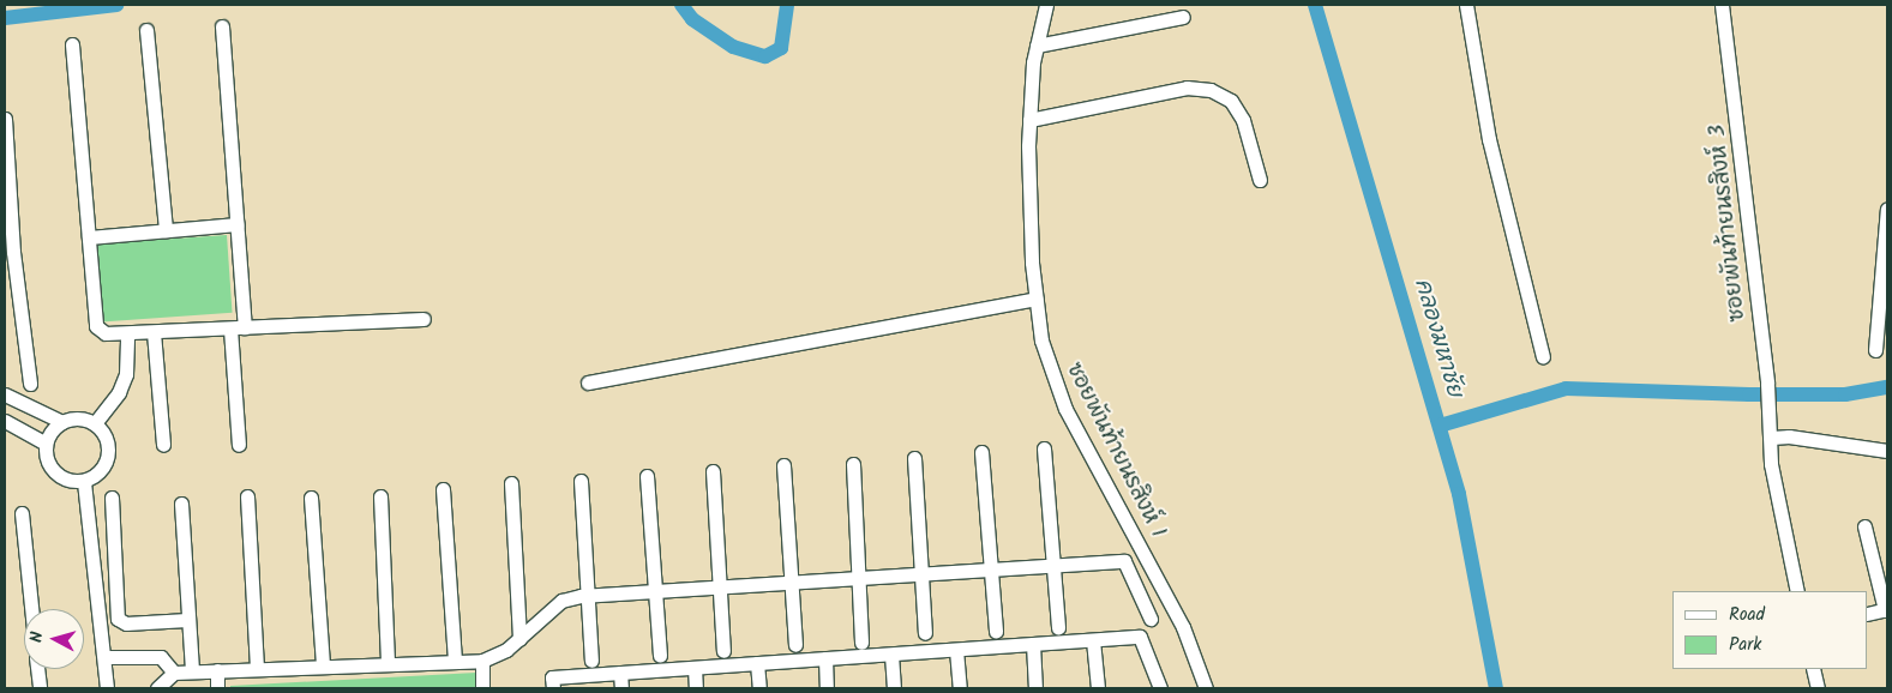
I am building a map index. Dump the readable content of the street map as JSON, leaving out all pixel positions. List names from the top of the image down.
{
  "streets": {
    "street": ["ซอยพันท้ายนรสิงห์ 3", "ซอยพันท้ายนรสิงห์ 1"]
  },
  "water": ["คลองมหาชัย"],
  "legend": ["Road", "Park"],
  "north": "left"
}
